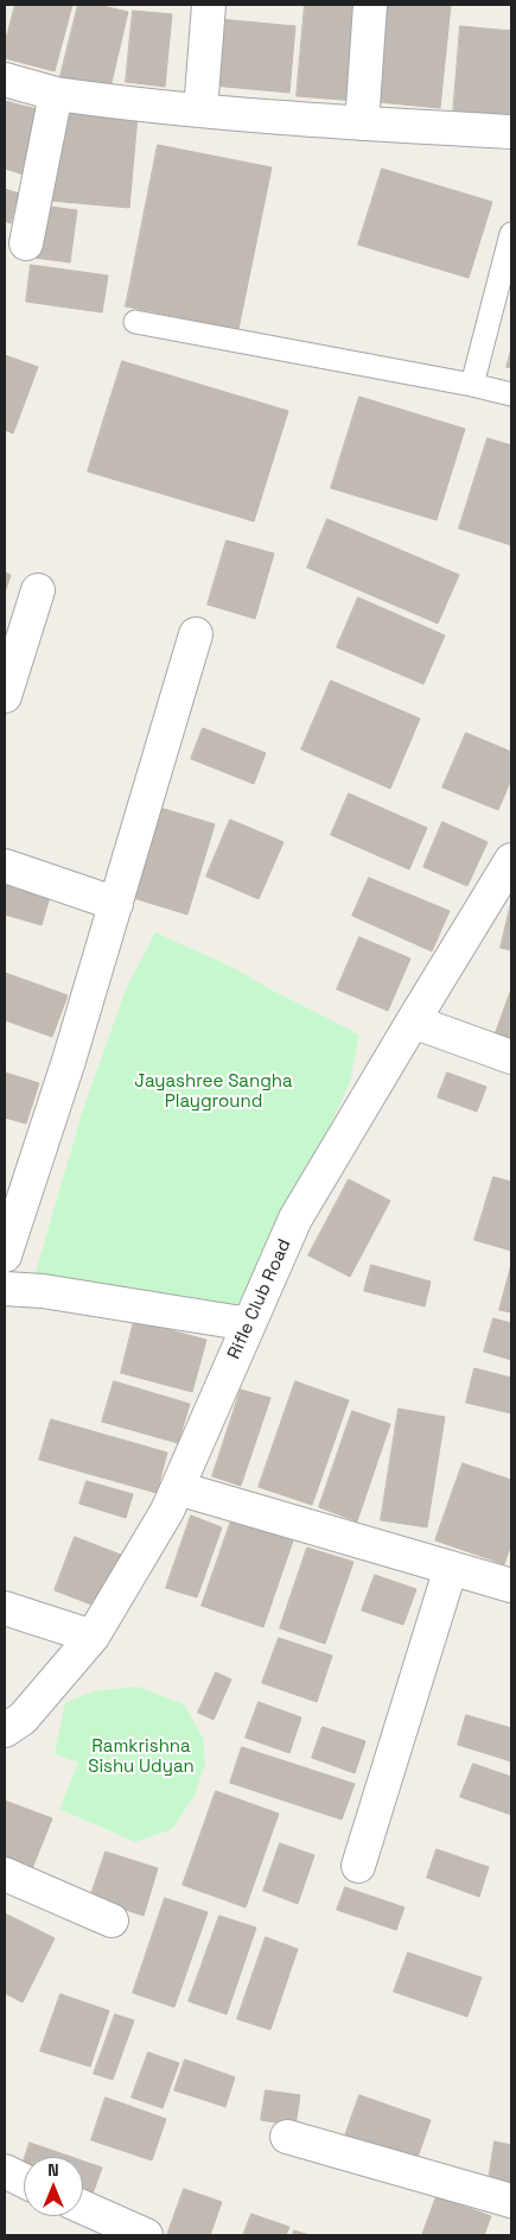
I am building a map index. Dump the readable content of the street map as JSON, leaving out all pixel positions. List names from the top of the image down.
{
  "streets": {
    "street": ["Rifle Club Road"]
  },
  "parks": ["Jayashree Sangha Playground", "Ramkrishna Sishu Udyan"],
  "north": "top"
}
